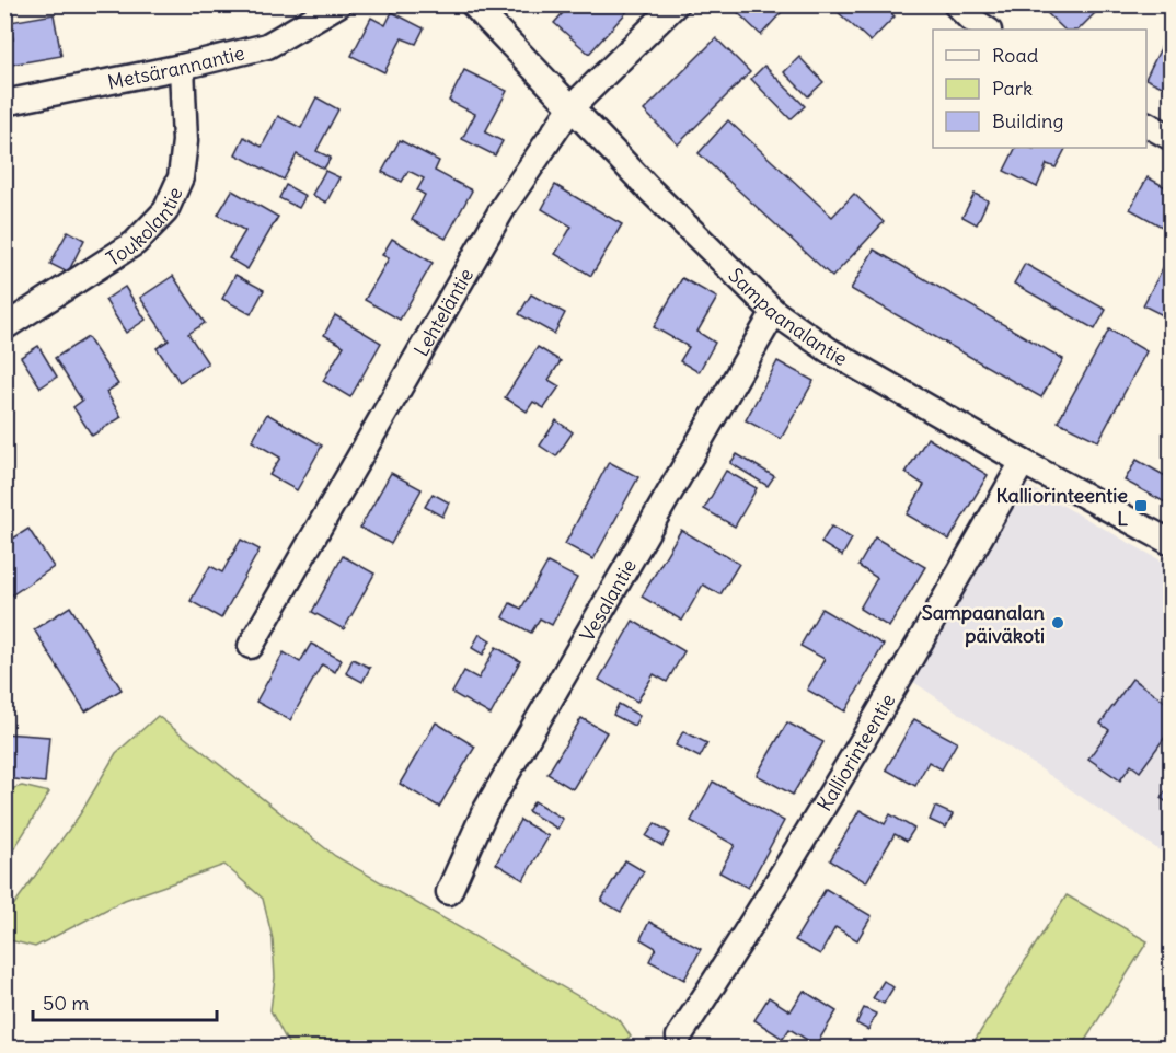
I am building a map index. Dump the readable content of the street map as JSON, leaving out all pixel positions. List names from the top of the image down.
{
  "streets": {
    "street": [
      "Metsärannantie",
      "Toukolantie",
      "Lehteläntie",
      "Sampaanalantie",
      "Vesalantie",
      "Kalliorinteentie"
    ]
  },
  "crossings": [
    ["Metsärannantie", "Toukolantie"],
    ["Lehteläntie", "Sampaanalantie"],
    ["Sampaanalantie", "Vesalantie"],
    ["Sampaanalantie", "Kalliorinteentie"]
  ],
  "places": {
    "transit": ["Kalliorinteentie L"],
    "other": ["Sampaanalan päiväkoti"]
  },
  "legend": ["Road", "Park", "Building"],
  "scale_bar": "50 m"
}
